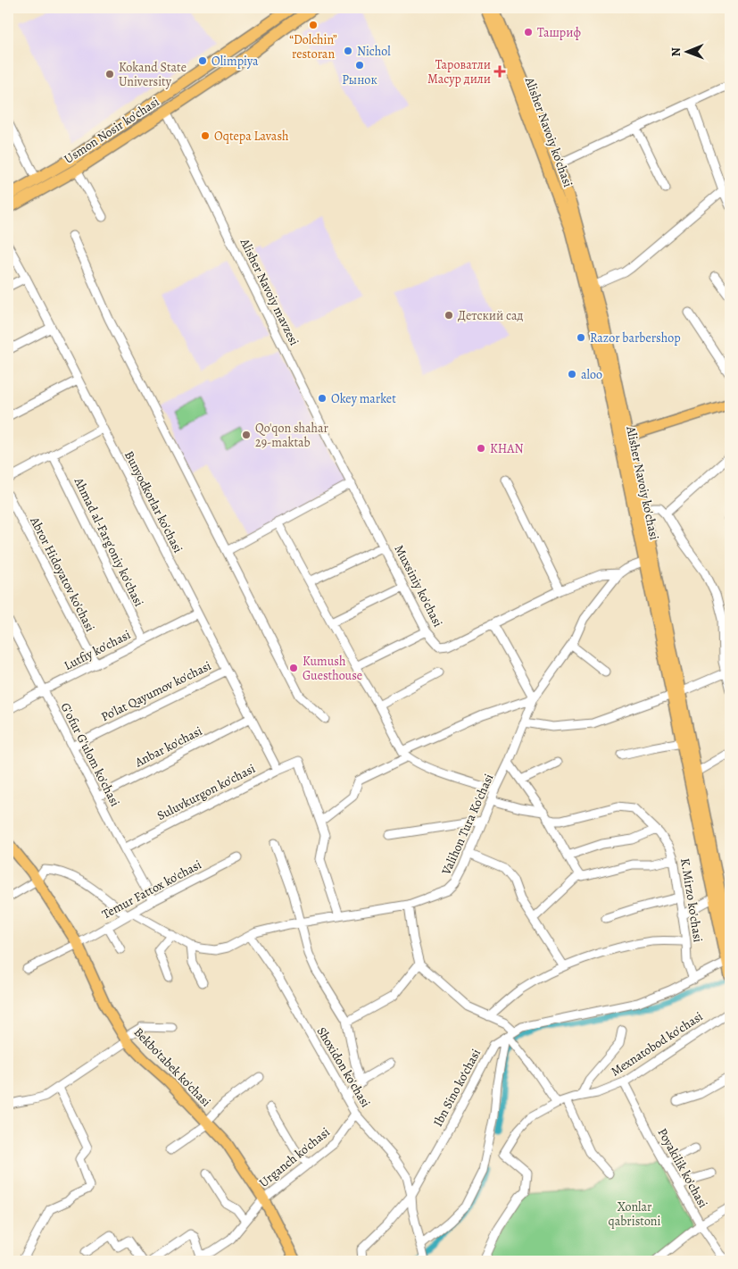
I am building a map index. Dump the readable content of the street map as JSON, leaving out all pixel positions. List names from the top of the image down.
{
  "streets": {
    "highway": ["Usmon Nosir ko'chasi"],
    "main road": ["Alisher Navoiy ko'chasi", "Bekbo'tabek ko'chasi"],
    "street": [
      "Alisher Navoiy mavzesi",
      "Bunyodkorlar ko'chasi",
      "Ahmad al-Farg'oniy ko'chasi",
      "Abror Hidoyatov ko'chasi",
      "Muxsiniy ko'chasi",
      "Lutfiy ko'chasi",
      "Po'lat Qayumov ko'chasi",
      "Anbar ko'chasi",
      "G'ofur G'ulom ko'chasi",
      "Suluvkurgon ko'chasi",
      "Valihon Tura Ko'chasi",
      "Temur Fattox ko'chasi",
      "K.Mirzo ko'chasi",
      "Mexnatobod ko'chasi",
      "Shoxidon ko'chasi",
      "Ibn Sino ko‘chasi",
      "Urganch ko'chasi",
      "Poyakilik ko'chasi"
    ]
  },
  "crossings": [
    ["Usmon Nosir ko'chasi", "Alisher Navoiy mavzesi"],
    ["Alisher Navoiy ko'chasi", "Valihon Tura Ko'chasi"],
    ["Alisher Navoiy ko'chasi", "Ibn Sino ko‘chasi"],
    ["Alisher Navoiy mavzesi", "Muxsiniy ko'chasi"],
    ["Bunyodkorlar ko'chasi", "Lutfiy ko'chasi"],
    ["Bunyodkorlar ko'chasi", "Po'lat Qayumov ko'chasi"],
    ["Bunyodkorlar ko'chasi", "Anbar ko'chasi"],
    ["Bunyodkorlar ko'chasi", "Suluvkurgon ko'chasi"],
    ["Ahmad al-Farg'oniy ko'chasi", "Lutfiy ko'chasi"],
    ["Abror Hidoyatov ko'chasi", "Lutfiy ko'chasi"],
    ["Muxsiniy ko'chasi", "Valihon Tura Ko'chasi"],
    ["Lutfiy ko'chasi", "G'ofur G'ulom ko'chasi"],
    ["Po'lat Qayumov ko'chasi", "G'ofur G'ulom ko'chasi"],
    ["Anbar ko'chasi", "G'ofur G'ulom ko'chasi"],
    ["G'ofur G'ulom ko'chasi", "Suluvkurgon ko'chasi"],
    ["G'ofur G'ulom ko'chasi", "Temur Fattox ko'chasi"],
    ["Valihon Tura Ko'chasi", "Temur Fattox ko'chasi"],
    ["Valihon Tura Ko'chasi", "Bekbo'tabek ko'chasi"],
    ["Valihon Tura Ko'chasi", "Shoxidon ko'chasi"],
    ["Temur Fattox ko'chasi", "Bekbo'tabek ko'chasi"],
    ["K.Mirzo ko'chasi", "Ibn Sino ko‘chasi"],
    ["Mexnatobod ko'chasi", "Poyakilik ko'chasi"],
    ["Bekbo'tabek ko'chasi", "Urganch ko'chasi"],
    ["Shoxidon ko'chasi", "Ibn Sino ko‘chasi"],
    ["Shoxidon ko'chasi", "Urganch ko'chasi"]
  ],
  "parks": ["Xonlar qabristoni"],
  "places": {
    "other": [
      "“Dolchin” restoran",
      "Ташриф",
      "Nichol",
      "Olimpiya",
      "Рынок",
      "Kokand State University",
      "Oqtepa Lavash",
      "Детский сад",
      "Razor barbershop",
      "aloo",
      "Okey market",
      "Qo'qon shahar 29-maktab",
      "KHAN",
      "Kumush Guesthouse"
    ],
    "health": ["Тароватли Масур дили"]
  },
  "north": "left"
}
